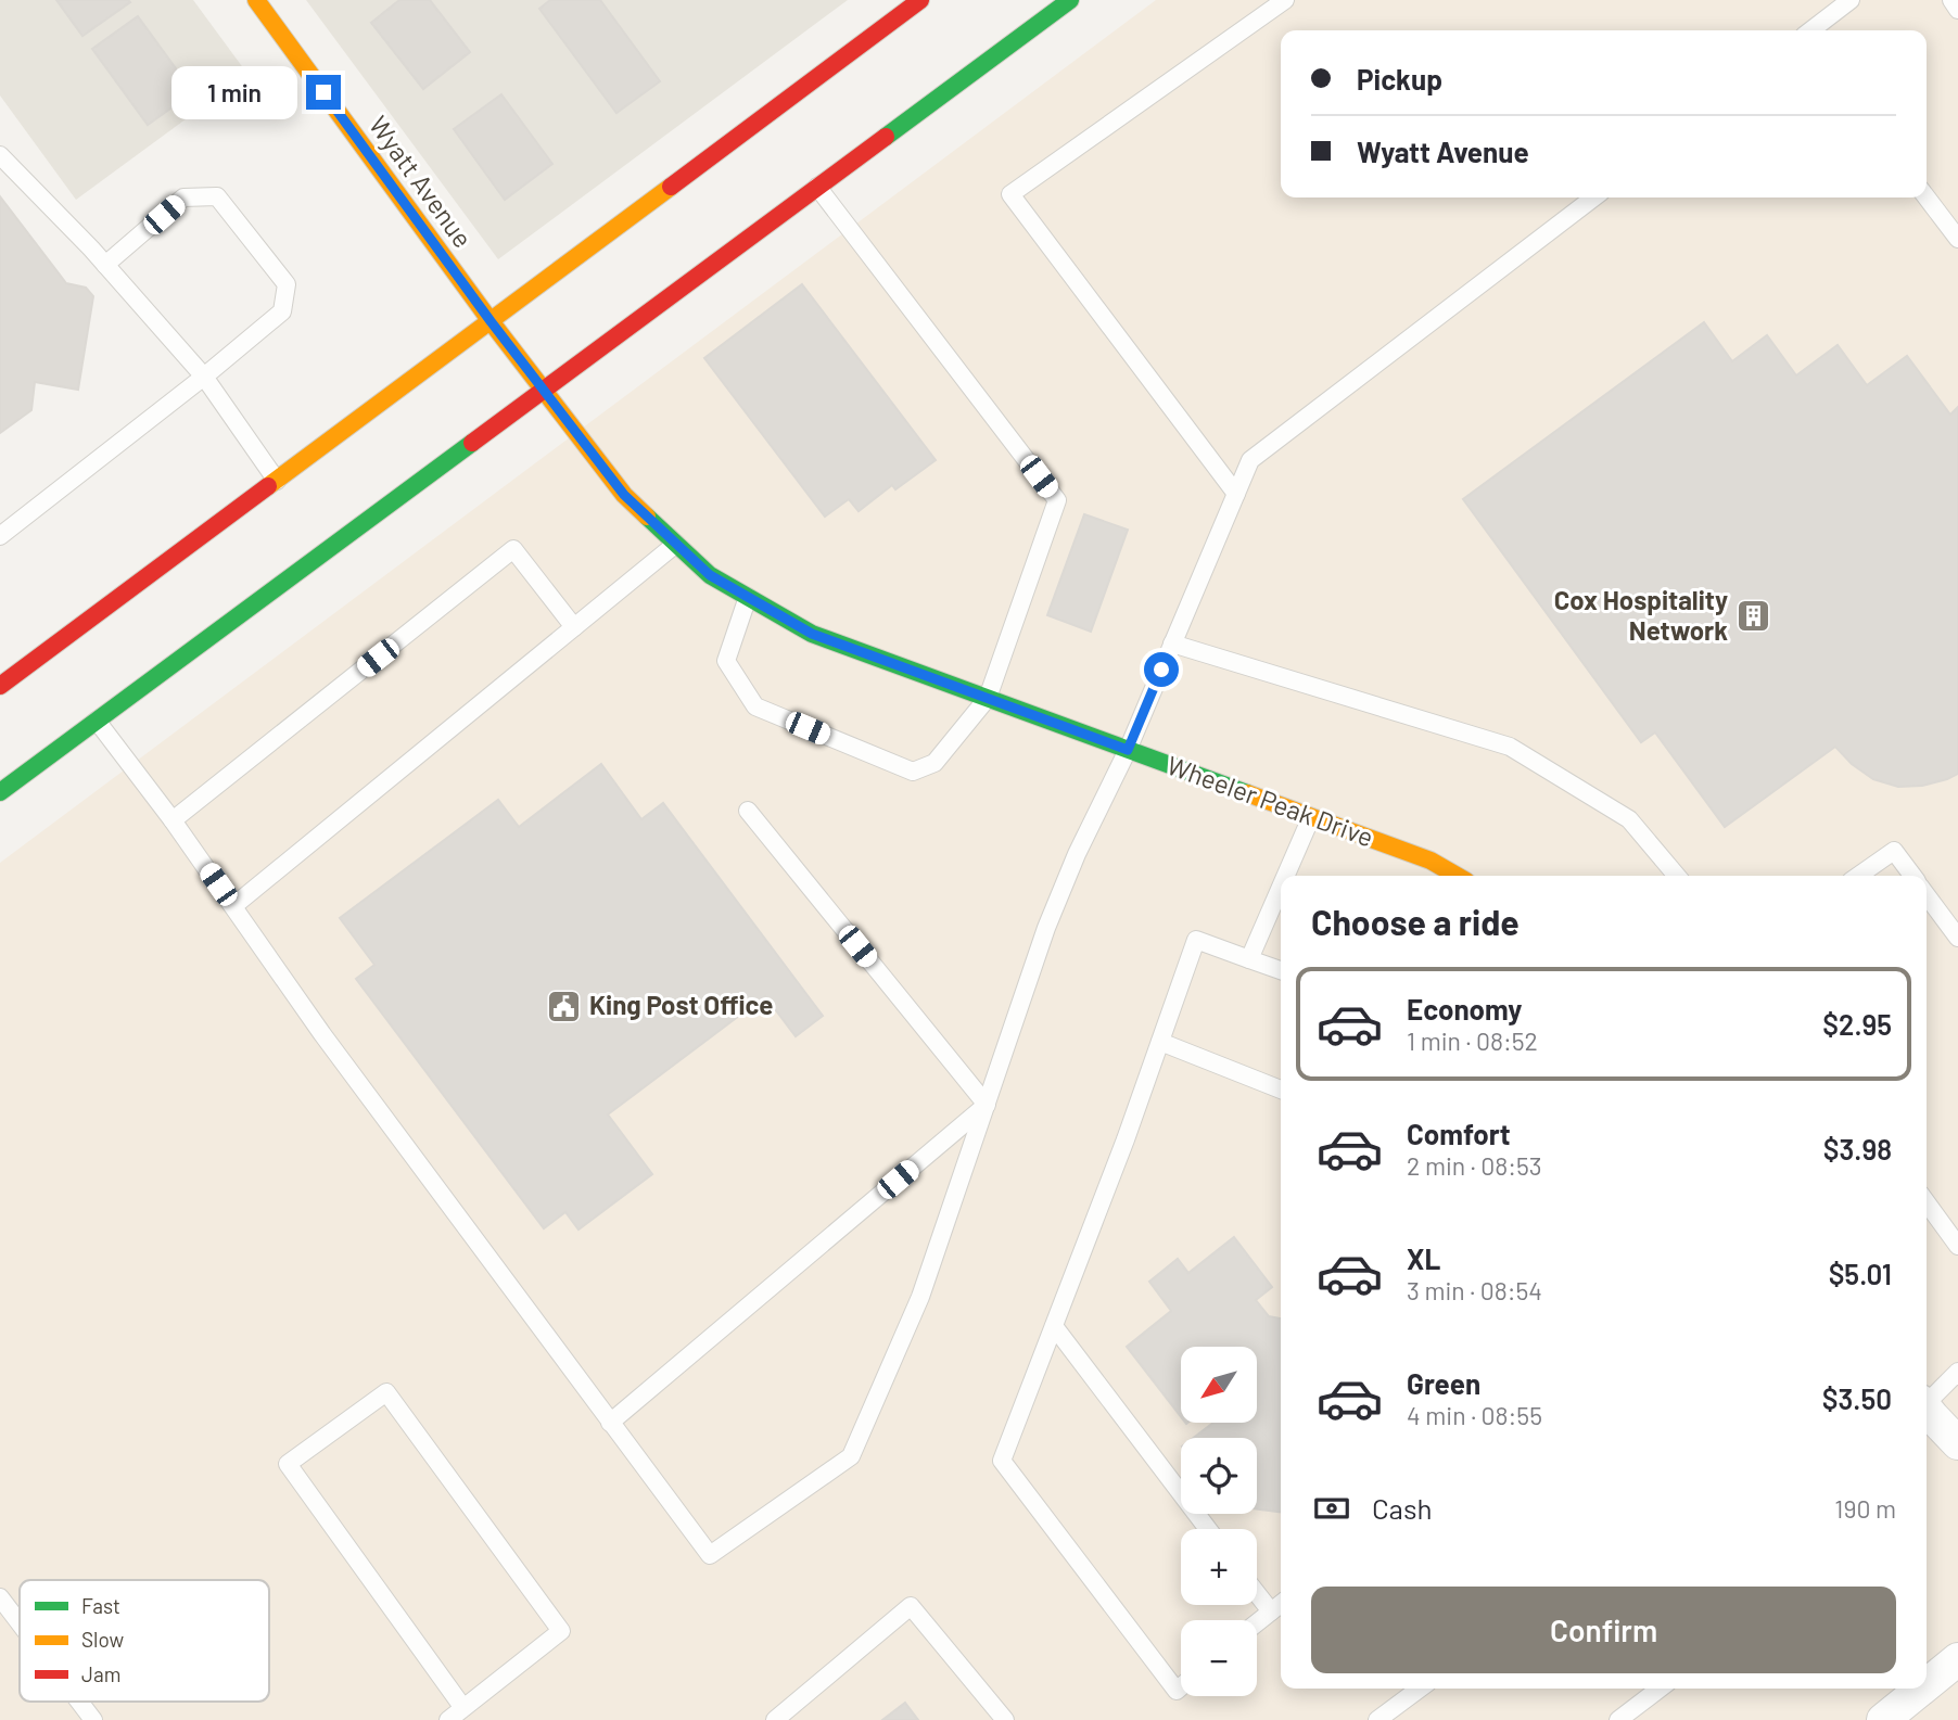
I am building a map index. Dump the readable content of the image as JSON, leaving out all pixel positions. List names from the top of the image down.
{
  "streets": {
    "main road": ["Wyatt Avenue", "Wheeler Peak Drive"]
  },
  "crossings": [
    ["Wyatt Avenue", "Wheeler Peak Drive"]
  ],
  "places": {
    "building": ["Cox Hospitality Network"],
    "public building": ["King Post Office"]
  },
  "legend": ["Fast", "Slow", "Jam"],
  "north": "bottom left",
  "page": {
    "banner": ["Pickup", "Wyatt Avenue"],
    "bubble": "1 min",
    "heading": "Choose a ride",
    "list": [
      {
        "name": "Economy",
        "note": "1 min · 08:52",
        "value": "$2.95"
      },
      {
        "name": "Comfort",
        "note": "2 min · 08:53",
        "value": "$3.98"
      },
      {
        "name": "XL",
        "note": "3 min · 08:54",
        "value": "$5.01"
      },
      {
        "name": "Green",
        "note": "4 min · 08:55",
        "value": "$3.50"
      }
    ],
    "map_buttons": ["+", "−"],
    "pay": ["Cash", "190 m"],
    "buttons": "Confirm"
  }
}
